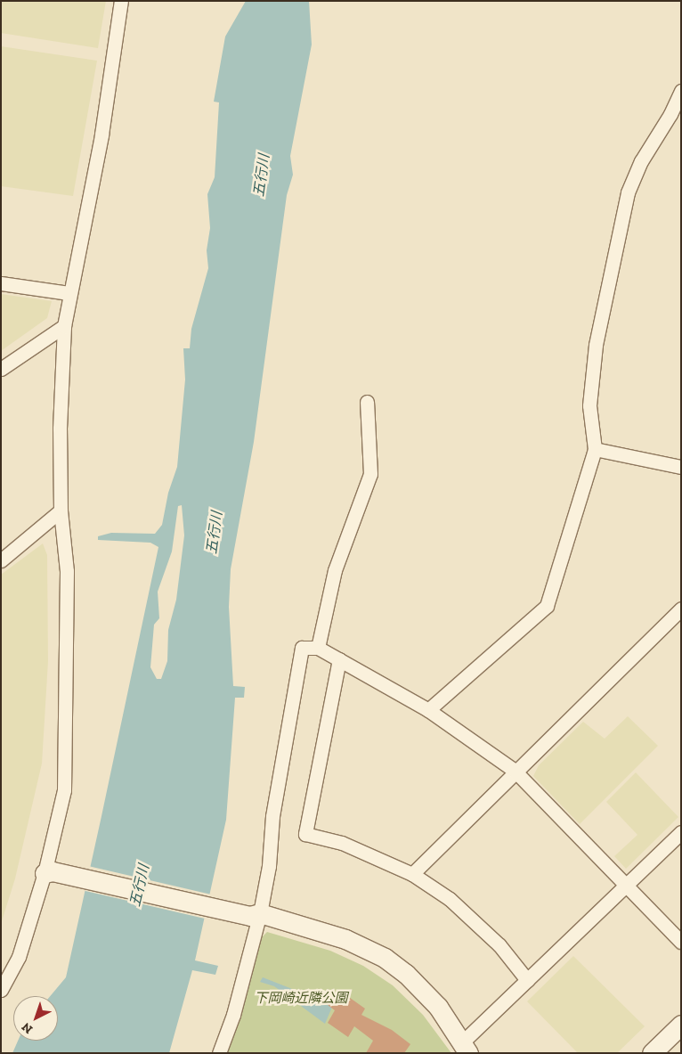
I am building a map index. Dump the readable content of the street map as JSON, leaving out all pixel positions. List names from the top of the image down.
{
  "water": ["五行川"],
  "parks": ["下岡崎近隣公園"],
  "north": "bottom left"
}
